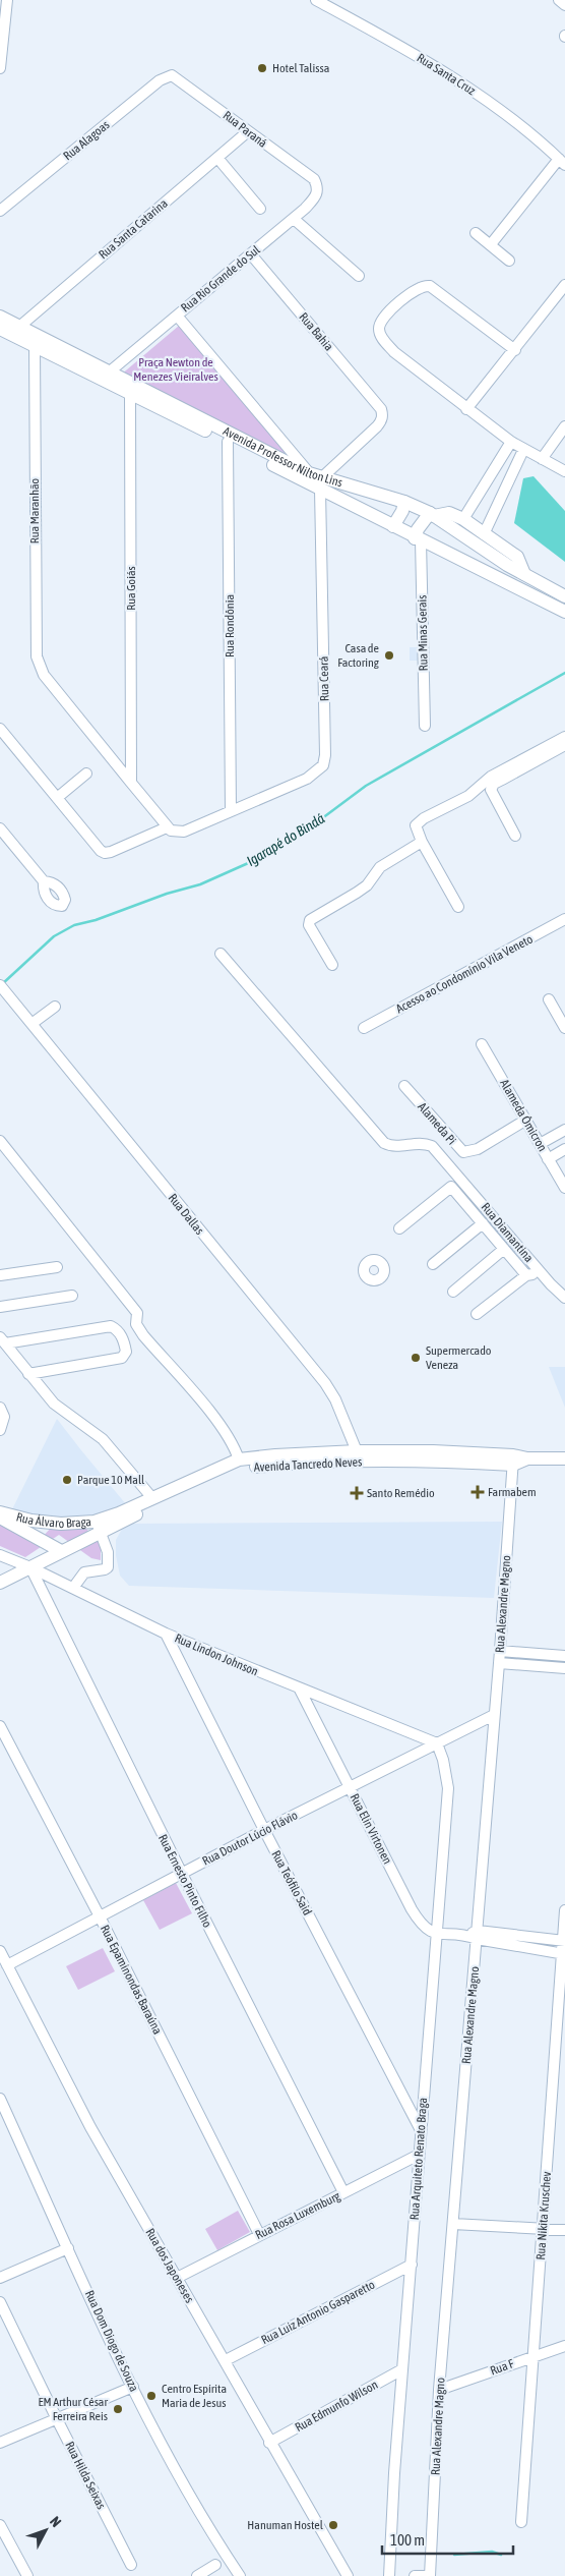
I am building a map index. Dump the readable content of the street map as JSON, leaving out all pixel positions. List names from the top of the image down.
{
  "streets": {
    "main road": ["Avenida Professor Nilton Lins", "Avenida Tancredo Neves", "Rua Álvaro Braga"],
    "street": [
      "Rua Santa Cruz",
      "Rua Paraná",
      "Rua Alagoas",
      "Rua Santa Catarina",
      "Rua Rio Grande do Sul",
      "Rua Bahia",
      "Rua Maranhão",
      "Rua Goiás",
      "Rua Rondônia",
      "Rua Minas Gerais",
      "Rua Ceará",
      "Acesso ao Condomínio Vila Veneto",
      "Alameda Ômicron",
      "Alameda Pi",
      "Rua Dallas",
      "Rua Diamantina",
      "Rua Alexandre Magno",
      "Rua Lindon Johnson",
      "Rua Elin Virtonen",
      "Rua Doutor Lúcio Flávio",
      "Rua Ernesto Pinto Filho",
      "Rua Teófilo Said",
      "Rua Epaminondas Baraúna",
      "Rua Arquiteto Renato Braga",
      "Rua Rosa Luxemburg",
      "Rua Nikita Kruschev",
      "Rua dos Japoneses",
      "Rua Luiz Antonio Gasparetto",
      "Rua Dom Diogo de Souza",
      "Rua F",
      "Rua Edmunfo Wilson",
      "Rua Hilda Seixas"
    ]
  },
  "crossings": [
    ["Rua Paraná", "Rua Alagoas"],
    ["Rua Paraná", "Rua Santa Catarina"],
    ["Rua Paraná", "Rua Rio Grande do Sul"],
    ["Rua Santa Catarina", "Avenida Professor Nilton Lins"],
    ["Rua Rio Grande do Sul", "Rua Bahia"],
    ["Rua Rio Grande do Sul", "Avenida Professor Nilton Lins"],
    ["Rua Bahia", "Avenida Professor Nilton Lins"],
    ["Rua Bahia", "Rua Ceará"],
    ["Avenida Professor Nilton Lins", "Rua Maranhão"],
    ["Avenida Professor Nilton Lins", "Rua Goiás"],
    ["Avenida Professor Nilton Lins", "Rua Rondônia"],
    ["Avenida Professor Nilton Lins", "Rua Minas Gerais"],
    ["Avenida Professor Nilton Lins", "Rua Ceará"],
    ["Rua Maranhão", "Rua Goiás"],
    ["Rua Rondônia", "Rua Ceará"],
    ["Alameda Ômicron", "Alameda Pi"],
    ["Rua Dallas", "Avenida Tancredo Neves"],
    ["Avenida Tancredo Neves", "Rua Álvaro Braga"],
    ["Avenida Tancredo Neves", "Rua Alexandre Magno"],
    ["Avenida Tancredo Neves", "Rua Lindon Johnson"],
    ["Avenida Tancredo Neves", "Rua Ernesto Pinto Filho"],
    ["Rua Alexandre Magno", "Rua Doutor Lúcio Flávio"],
    ["Rua Alexandre Magno", "Rua F"],
    ["Rua Lindon Johnson", "Rua Elin Virtonen"],
    ["Rua Lindon Johnson", "Rua Doutor Lúcio Flávio"],
    ["Rua Lindon Johnson", "Rua Ernesto Pinto Filho"],
    ["Rua Lindon Johnson", "Rua Teófilo Said"],
    ["Rua Lindon Johnson", "Rua Arquiteto Renato Braga"],
    ["Rua Elin Virtonen", "Rua Doutor Lúcio Flávio"],
    ["Rua Elin Virtonen", "Rua Arquiteto Renato Braga"],
    ["Rua Doutor Lúcio Flávio", "Rua Ernesto Pinto Filho"],
    ["Rua Doutor Lúcio Flávio", "Rua Teófilo Said"],
    ["Rua Doutor Lúcio Flávio", "Rua Epaminondas Baraúna"],
    ["Rua Doutor Lúcio Flávio", "Rua Arquiteto Renato Braga"],
    ["Rua Doutor Lúcio Flávio", "Rua dos Japoneses"],
    ["Rua Ernesto Pinto Filho", "Rua Rosa Luxemburg"],
    ["Rua Teófilo Said", "Rua Arquiteto Renato Braga"],
    ["Rua Epaminondas Baraúna", "Rua Rosa Luxemburg"],
    ["Rua Arquiteto Renato Braga", "Rua Rosa Luxemburg"],
    ["Rua Arquiteto Renato Braga", "Rua Luiz Antonio Gasparetto"],
    ["Rua Arquiteto Renato Braga", "Rua Edmunfo Wilson"],
    ["Rua Rosa Luxemburg", "Rua dos Japoneses"],
    ["Rua Nikita Kruschev", "Rua F"],
    ["Rua dos Japoneses", "Rua Luiz Antonio Gasparetto"],
    ["Rua dos Japoneses", "Rua Edmunfo Wilson"]
  ],
  "water": ["Igarapé do Bindá"],
  "parks": ["Praça Newton de Menezes Vieiralves"],
  "places": {
    "other": [
      "Hotel Talissa",
      "Casa de Factoring",
      "Supermercado Veneza",
      "Parque 10 Mall",
      "Centro Espírita Maria de Jesus",
      "EM Arthur César Ferreira Reis",
      "Hanuman Hostel"
    ],
    "health": ["Farmabem", "Santo Remédio"]
  },
  "scale_bar": "100 m",
  "north": "top right"
}
